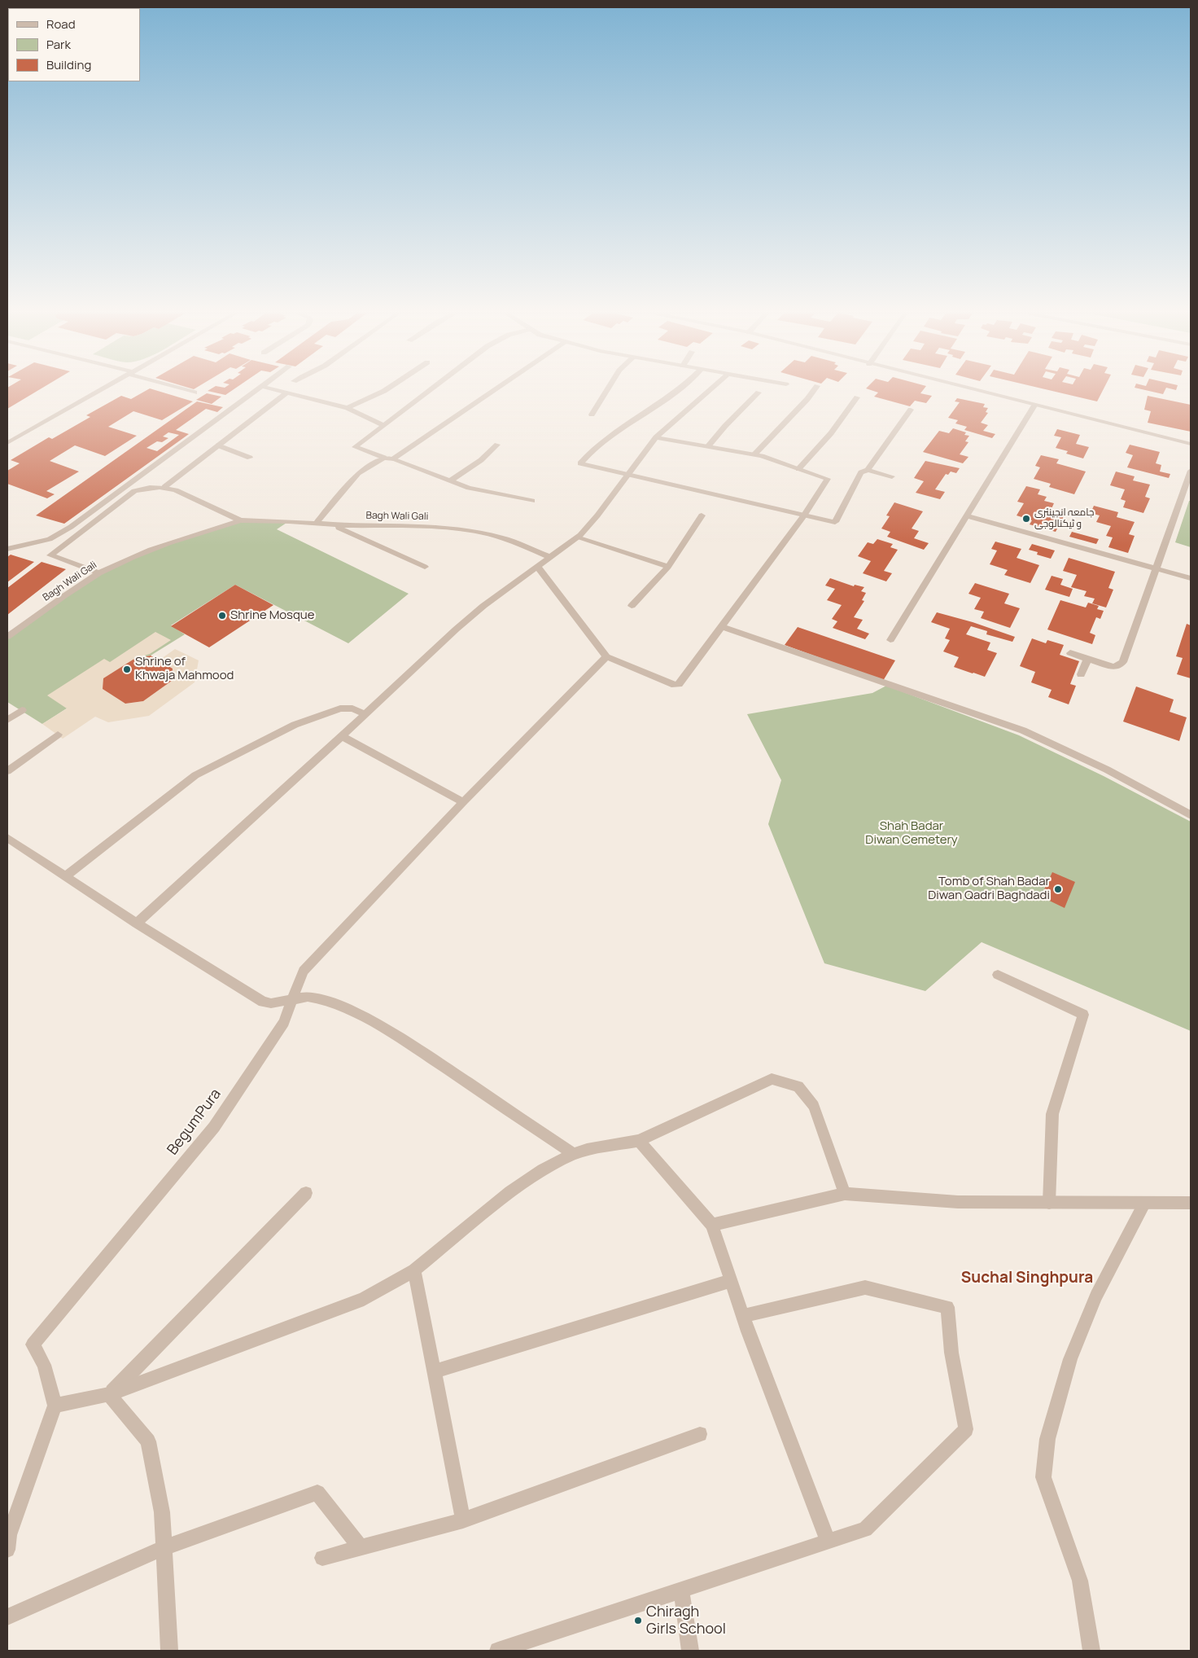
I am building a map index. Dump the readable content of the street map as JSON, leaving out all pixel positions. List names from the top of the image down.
{
  "streets": {
    "street": ["Bagh Wali Gali", "BegumPura"]
  },
  "districts": ["Suchal Singhpura"],
  "parks": ["Shah Badar Diwan Cemetery"],
  "places": [
    "جامعہ انجینئری و ٹیکنالوجی",
    "Shrine Mosque",
    "Shrine of Khwaja Mahmood",
    "Tomb of Shah Badar Diwan Qadri Baghdadi",
    "Chiragh Girls School"
  ],
  "legend": ["Road", "Park", "Building"]
}
